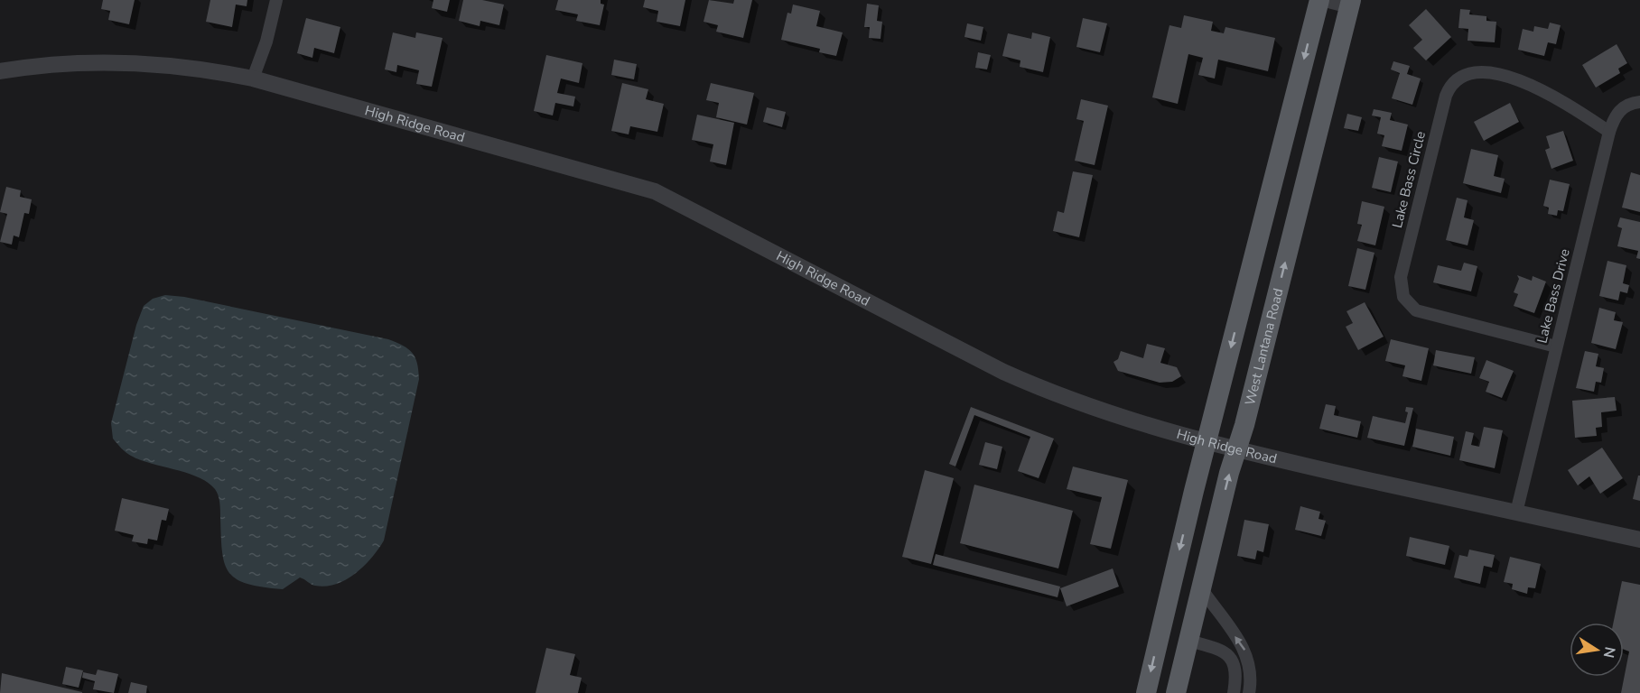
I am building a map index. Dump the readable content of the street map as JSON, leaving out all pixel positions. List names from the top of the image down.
{
  "streets": {
    "main road": ["West Lantana Road"],
    "street": ["High Ridge Road", "Lake Bass Circle", "Lake Bass Drive"]
  },
  "crossings": [
    ["High Ridge Road", "Lake Bass Drive"],
    ["High Ridge Road", "West Lantana Road"],
    ["Lake Bass Circle", "Lake Bass Drive"]
  ],
  "north": "right"
}
